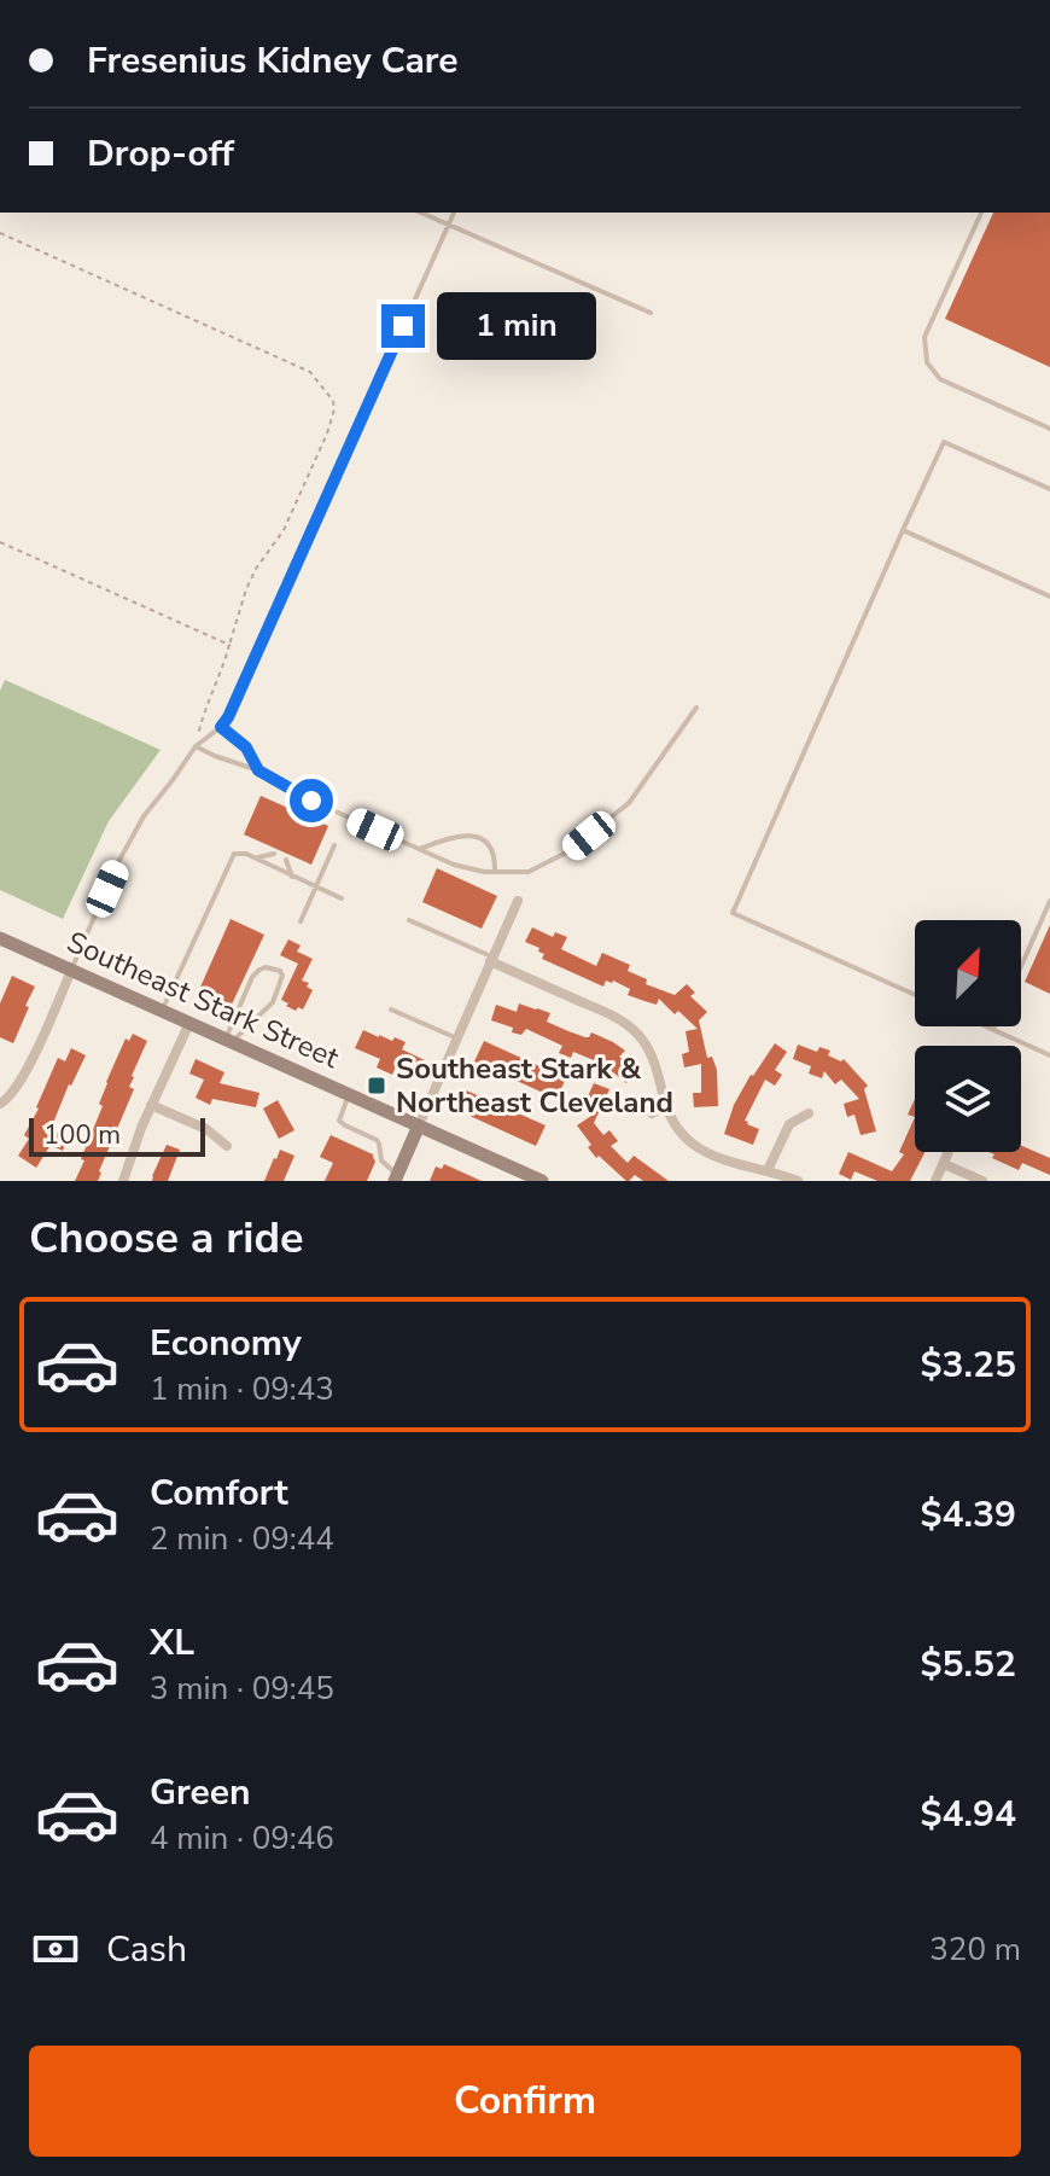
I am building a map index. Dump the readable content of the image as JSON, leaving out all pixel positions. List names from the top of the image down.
{
  "streets": {
    "main road": ["Southeast Stark Street"]
  },
  "places": {
    "transit": ["Southeast Stark & Northeast Cleveland"]
  },
  "scale_bar": "100 m",
  "north": "top right",
  "page": {
    "banner": ["Fresenius Kidney Care", "Drop-off"],
    "bubble": "1 min",
    "scale": "100 m",
    "heading": "Choose a ride",
    "list": [
      {
        "name": "Economy",
        "note": "1 min · 09:43",
        "value": "$3.25"
      },
      {
        "name": "Comfort",
        "note": "2 min · 09:44",
        "value": "$4.39"
      },
      {
        "name": "XL",
        "note": "3 min · 09:45",
        "value": "$5.52"
      },
      {
        "name": "Green",
        "note": "4 min · 09:46",
        "value": "$4.94"
      }
    ],
    "pay": ["Cash", "320 m"],
    "buttons": "Confirm"
  }
}
